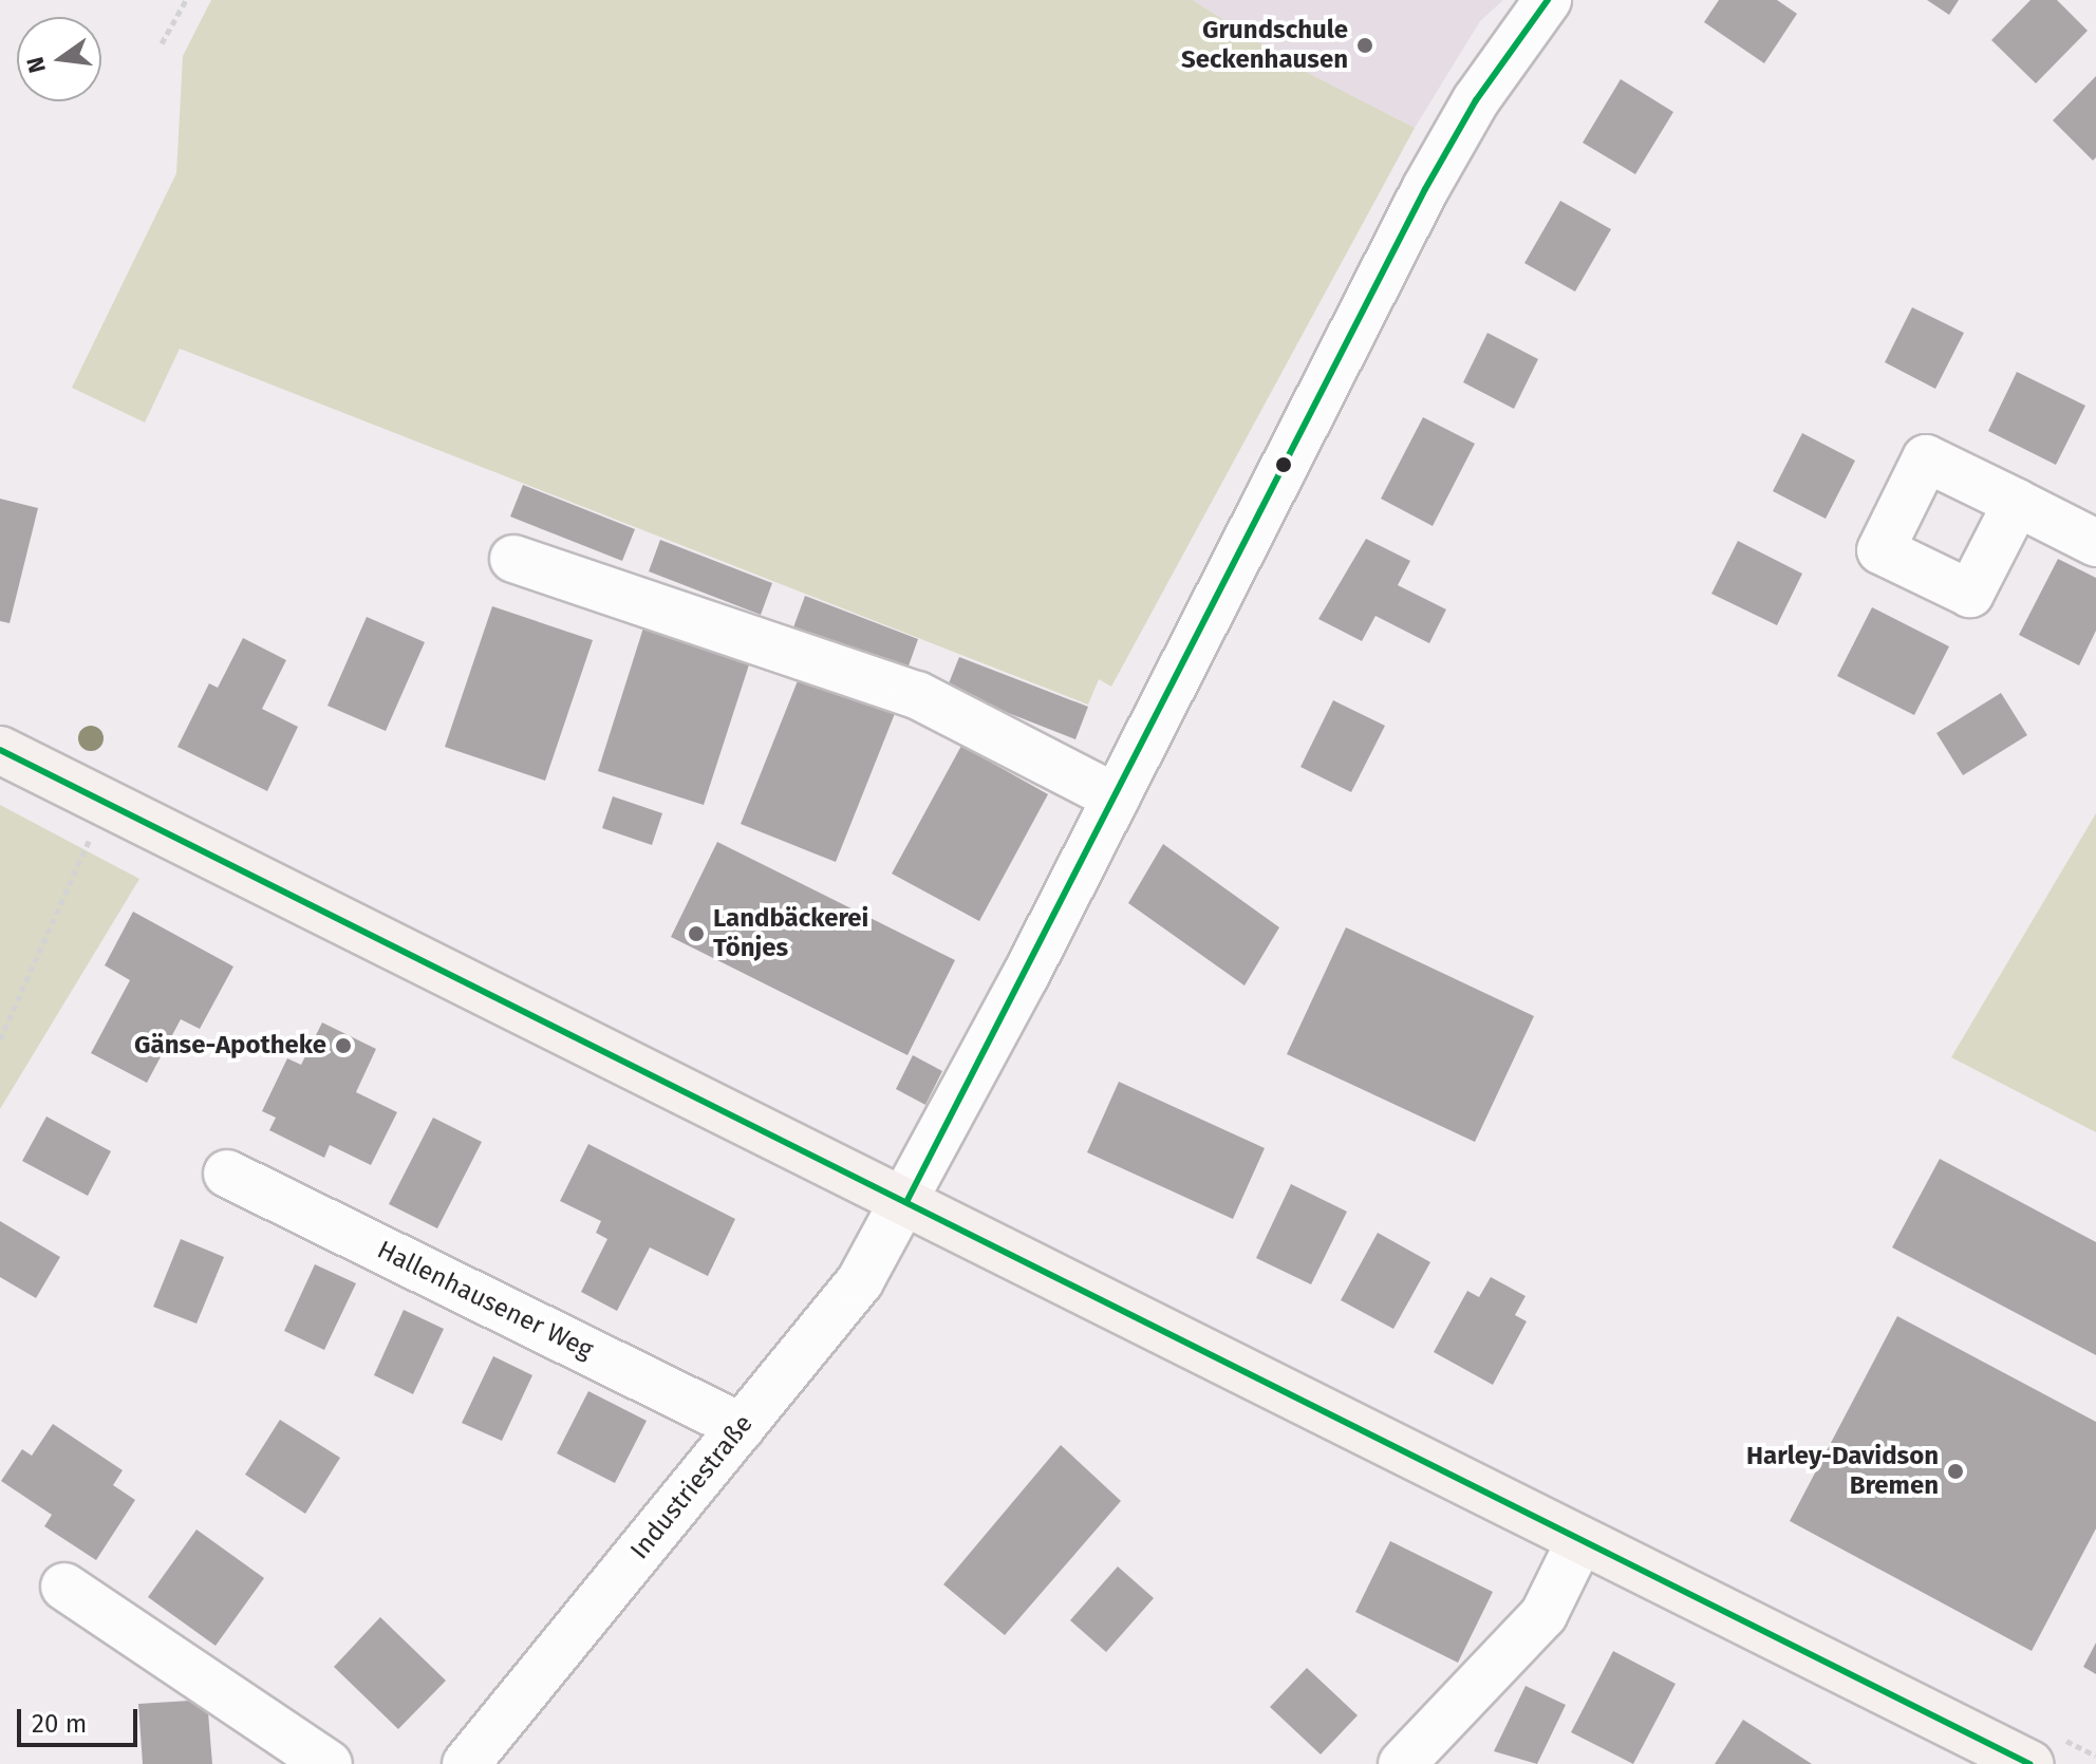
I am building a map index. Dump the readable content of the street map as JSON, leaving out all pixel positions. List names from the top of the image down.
{
  "streets": {
    "street": ["Hallenhausener Weg", "Industriestraße"]
  },
  "crossings": [
    ["Hallenhausener Weg", "Industriestraße"]
  ],
  "places": [
    "Grundschule Seckenhausen",
    "Landbäckerei Tönjes",
    "Gänse-Apotheke",
    "Harley-Davidson Bremen"
  ],
  "scale_bar": "20 m",
  "north": "left"
}
